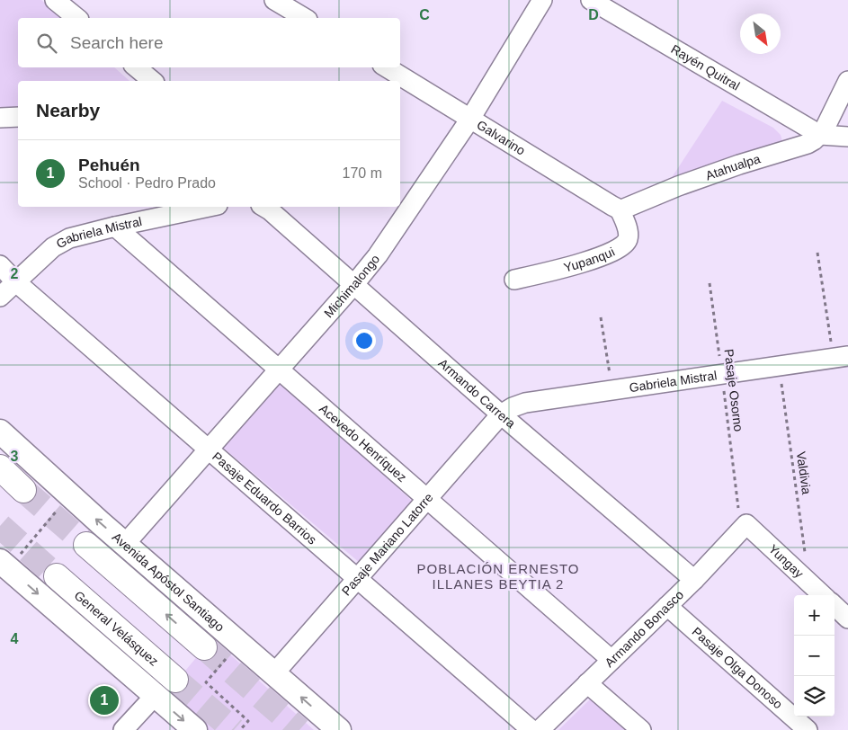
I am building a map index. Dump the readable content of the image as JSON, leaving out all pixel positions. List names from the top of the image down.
{
  "streets": {
    "highway": ["General Velásquez"],
    "main road": ["Avenida Apóstol Santiago"],
    "street": [
      "Rayén Quitral",
      "Galvarino",
      "Atahualpa",
      "Gabriela Mistral",
      "Yupanqui",
      "Michimalongo",
      "Armando Carrera",
      "Acevedo Henríquez",
      "Pasaje Eduardo Barrios",
      "Pasaje Mariano Latorre",
      "Yungay",
      "Armando Bonasco",
      "Pasaje Olga Donoso"
    ],
    "path": ["Pasaje Osorno", "Valdivia"]
  },
  "crossings": [
    ["Rayén Quitral", "Atahualpa"],
    ["Galvarino", "Atahualpa"],
    ["Galvarino", "Yupanqui"],
    ["Galvarino", "Michimalongo"],
    ["Atahualpa", "Yupanqui"],
    ["Gabriela Mistral", "Pasaje Osorno"],
    ["Gabriela Mistral", "Armando Carrera"],
    ["Gabriela Mistral", "Acevedo Henríquez"],
    ["Gabriela Mistral", "Valdivia"],
    ["Gabriela Mistral", "Pasaje Eduardo Barrios"],
    ["Gabriela Mistral", "Pasaje Mariano Latorre"],
    ["Michimalongo", "Armando Carrera"],
    ["Michimalongo", "Acevedo Henríquez"],
    ["Michimalongo", "Pasaje Eduardo Barrios"],
    ["Michimalongo", "Avenida Apóstol Santiago"],
    ["Pasaje Osorno", "Yungay"],
    ["Pasaje Osorno", "Armando Bonasco"],
    ["Armando Carrera", "Pasaje Mariano Latorre"],
    ["Armando Carrera", "Armando Bonasco"],
    ["Acevedo Henríquez", "Pasaje Mariano Latorre"],
    ["Acevedo Henríquez", "Armando Bonasco"],
    ["Valdivia", "Yungay"],
    ["Pasaje Eduardo Barrios", "Pasaje Mariano Latorre"],
    ["Pasaje Mariano Latorre", "Avenida Apóstol Santiago"],
    ["Yungay", "Armando Bonasco"],
    ["Armando Bonasco", "Pasaje Olga Donoso"]
  ],
  "districts": ["POBLACIÓN ERNESTO ILLANES BEYTIA 2"],
  "north": "bottom right",
  "page": {
    "search": "Search here",
    "heading": "Nearby",
    "list": [
      {
        "mark": "1",
        "name": "Pehuén",
        "note": "School · Pedro Prado",
        "value": "170 m"
      }
    ],
    "map_buttons": ["+", "−"],
    "pins": "1"
  },
  "grid": {
    "columns": ["C", "D"],
    "rows": ["2", "3", "4"]
  }
}
